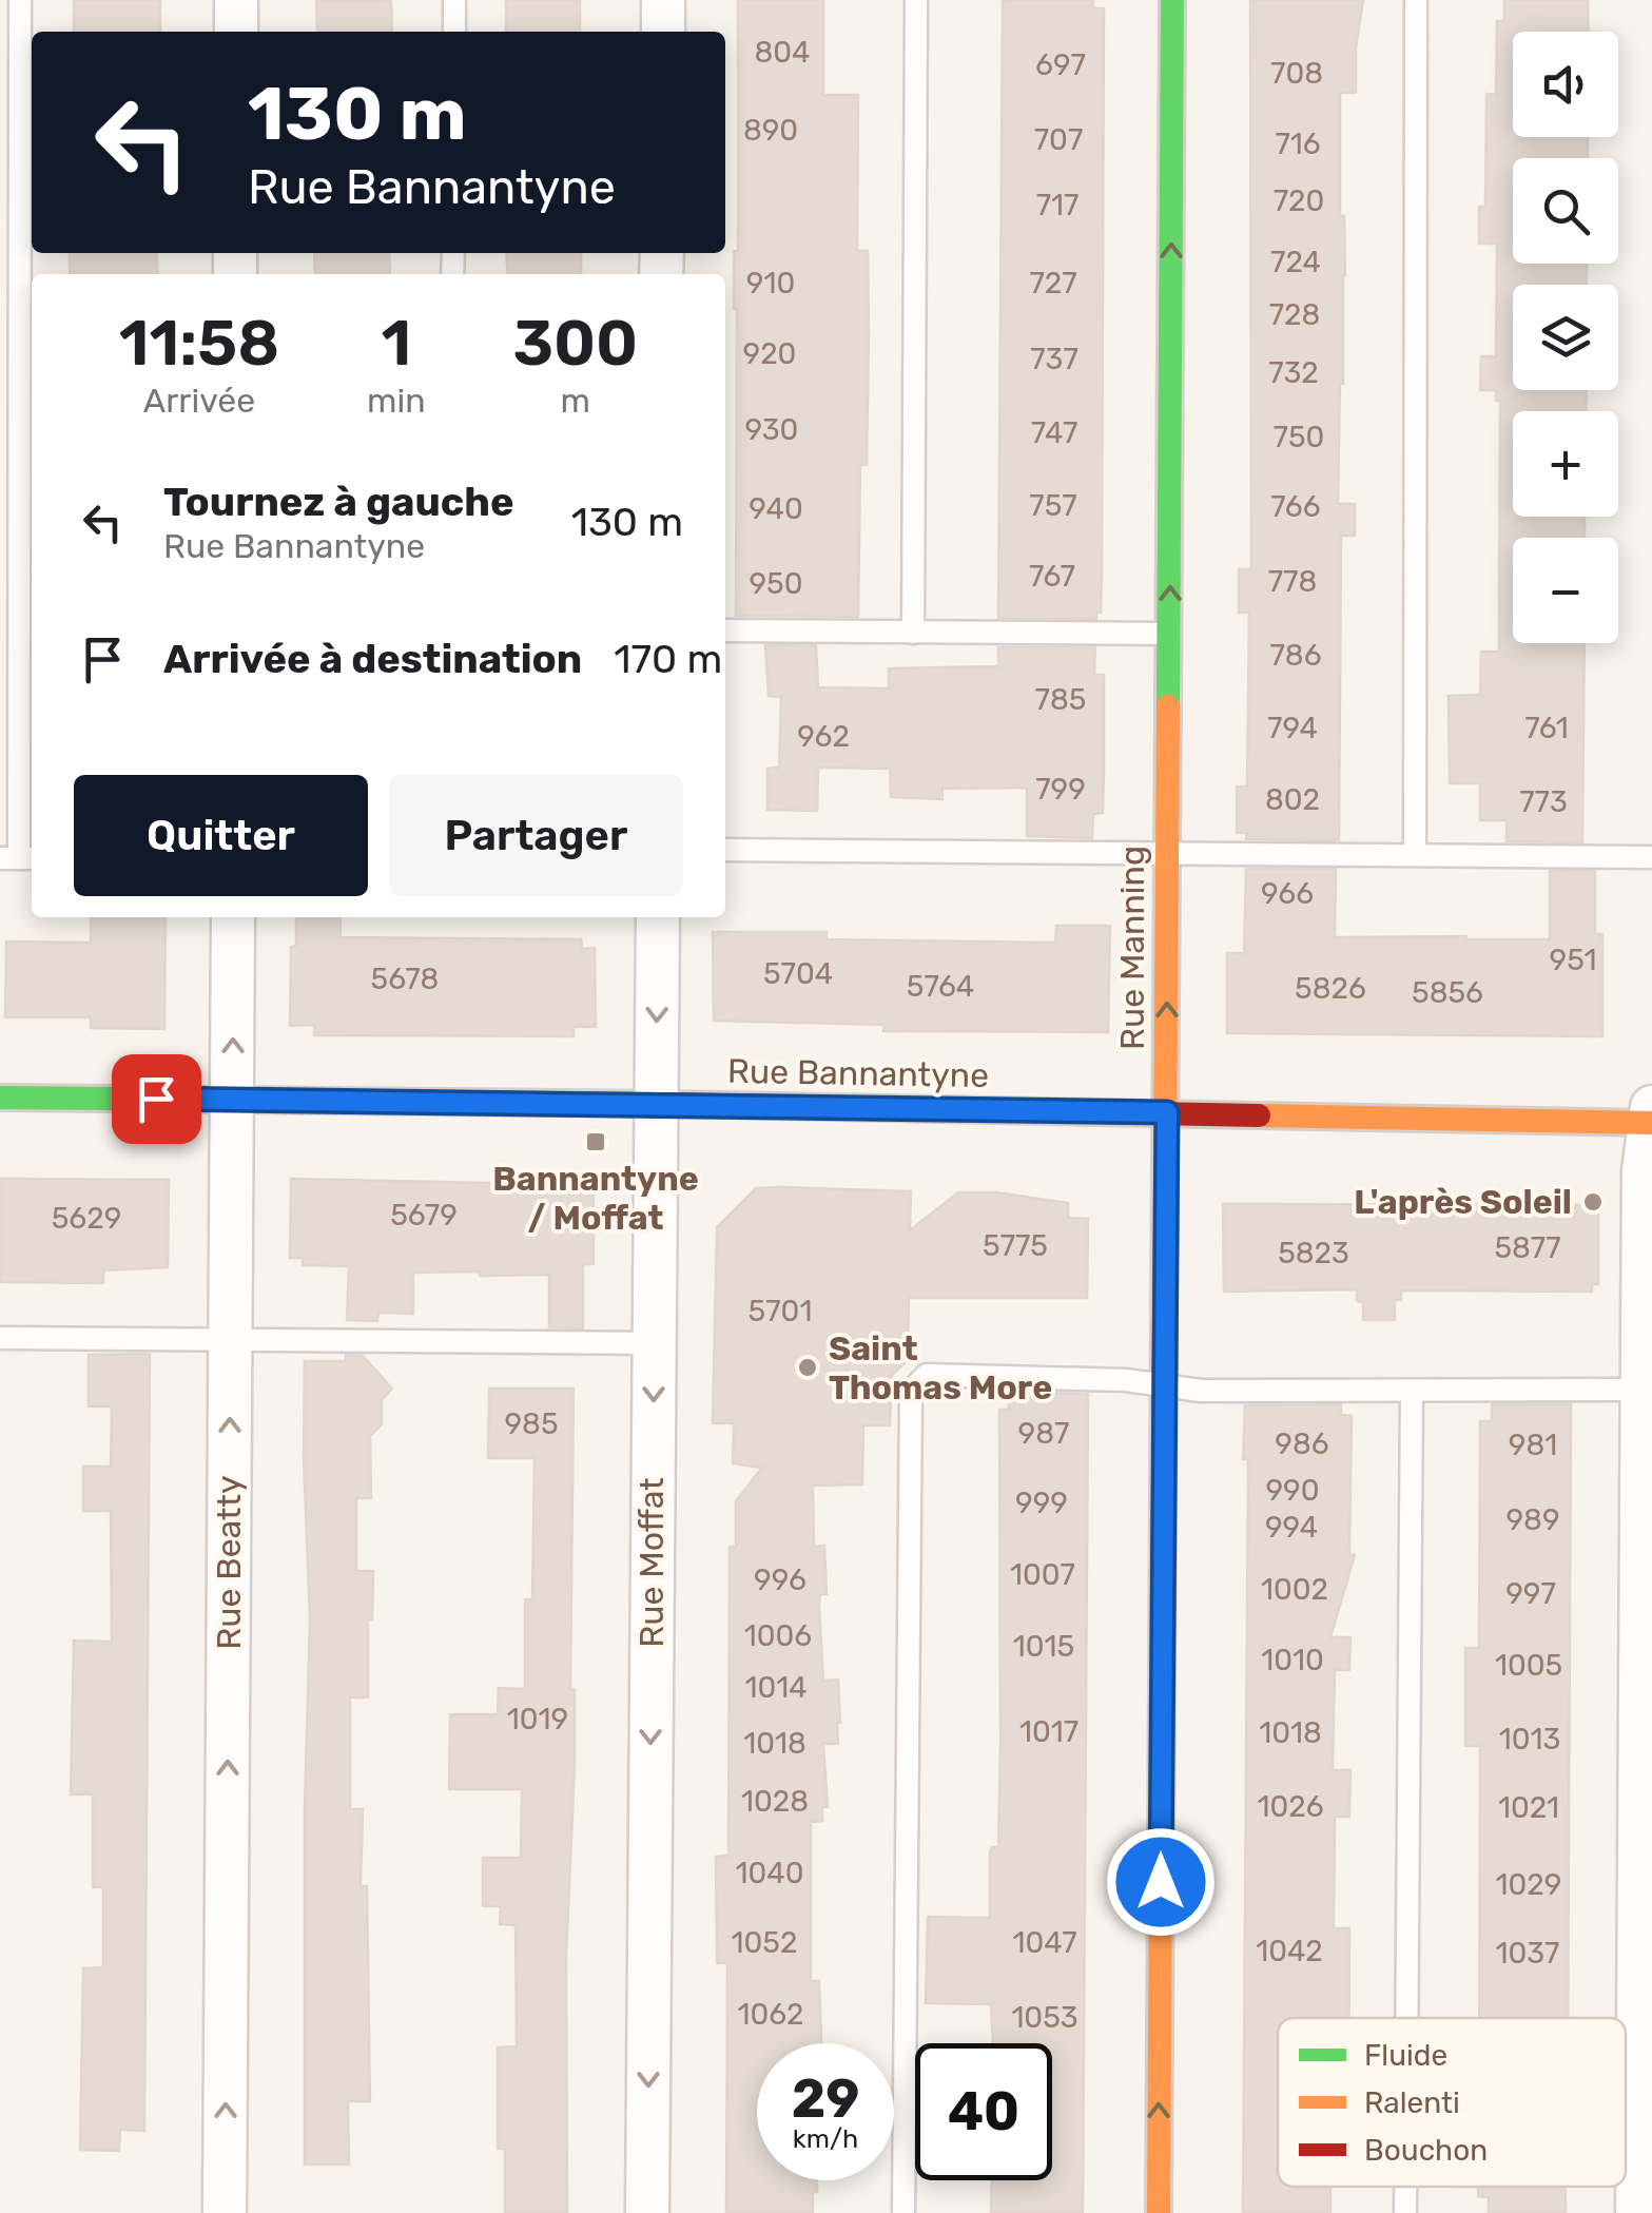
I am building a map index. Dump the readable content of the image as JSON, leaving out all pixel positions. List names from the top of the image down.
{
  "streets": {
    "street": [
      "Rue Manning",
      "Rue Bannantyne",
      "Rue Beatty",
      "Rue Moffat"
    ]
  },
  "crossings": [
    ["Rue Manning", "Rue Bannantyne"],
    ["Rue Bannantyne", "Rue Beatty"],
    ["Rue Bannantyne", "Rue Moffat"]
  ],
  "one_way": ["Rue Manning", "Rue Beatty", "Rue Moffat"],
  "places": {
    "transit": ["Bannantyne / Moffat"],
    "other": ["L'après Soleil", "Saint Thomas More"]
  },
  "house_numbers": [
    "804",
    "697",
    "708",
    "890",
    "707",
    "716",
    "720",
    "717",
    "724",
    "910",
    "727",
    "728",
    "920",
    "737",
    "732",
    "930",
    "747",
    "750",
    "757",
    "766",
    "940",
    "767",
    "778",
    "950",
    "786",
    "785",
    "794",
    "761",
    "962",
    "799",
    "802",
    "773",
    "966",
    "951",
    "5704",
    "5678",
    "5764",
    "5826",
    "5856",
    "5679",
    "5629",
    "5775",
    "5877",
    "5823",
    "5701",
    "985",
    "987",
    "986",
    "981",
    "990",
    "999",
    "989",
    "994",
    "1007",
    "996",
    "1002",
    "997",
    "1006",
    "1015",
    "1010",
    "1005",
    "1014",
    "1019",
    "1017",
    "1018",
    "1013",
    "1018",
    "1028",
    "1026",
    "1021",
    "1040",
    "1029",
    "1052",
    "1047",
    "1042",
    "1037",
    "1062",
    "1053"
  ],
  "legend": ["Fluide", "Ralenti", "Bouchon"],
  "page": {
    "map_buttons": ["+", "−"],
    "turn": ["130 m", "Rue Bannantyne"],
    "eta": [
      "11:58",
      "Arrivée",
      "1",
      "min",
      "300",
      "m"
    ],
    "list": [
      {
        "name": "Tournez à gauche",
        "note": "Rue Bannantyne",
        "value": "130 m"
      },
      {
        "name": "Arrivée à destination",
        "value": "170 m"
      }
    ],
    "buttons": ["Quitter", "Partager"],
    "speed": "29 km/h",
    "limit": "40"
  }
}
